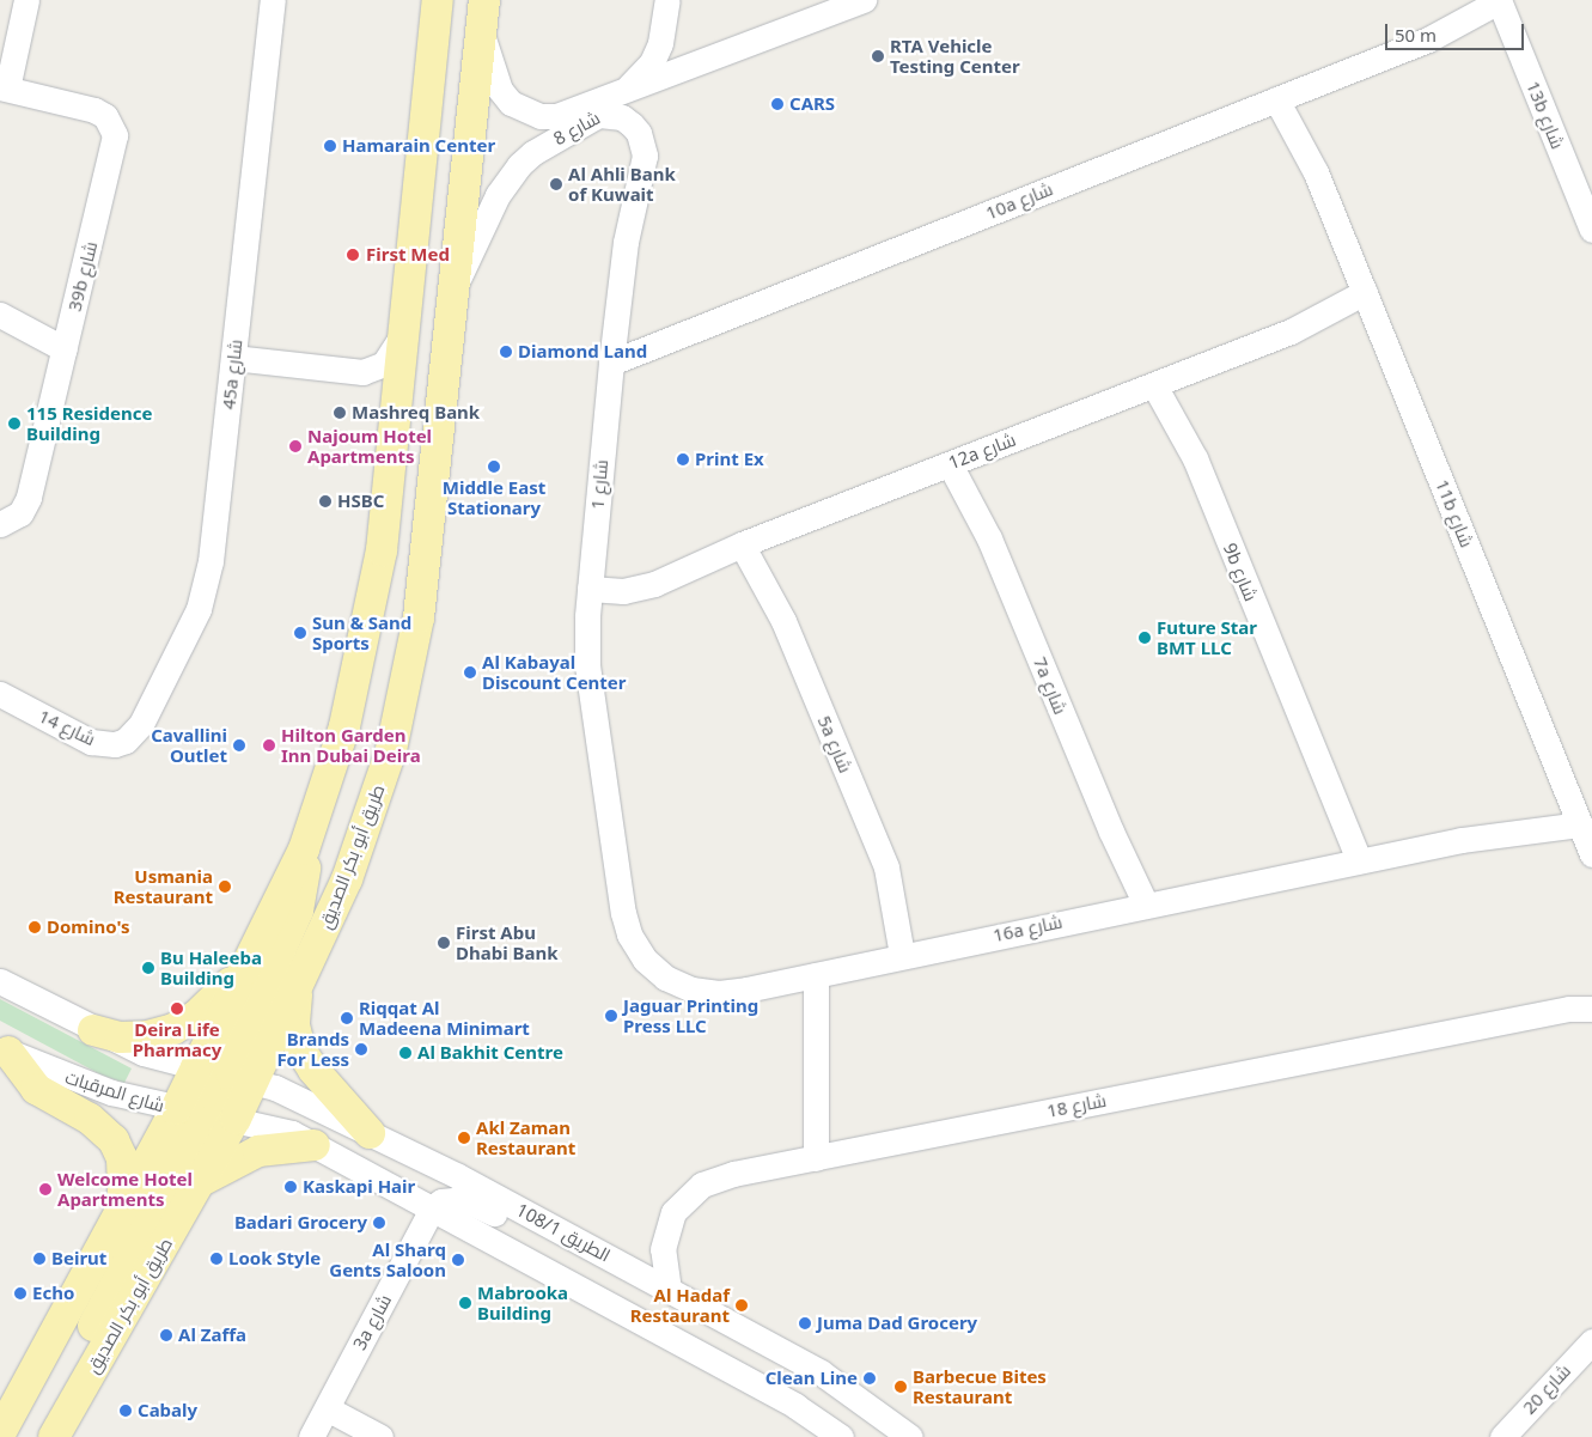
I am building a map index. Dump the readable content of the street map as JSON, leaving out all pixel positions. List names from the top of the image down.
{
  "streets": {
    "main road": ["طريق أبو بكر الصديق"],
    "street": [
      "13b شارع",
      "شارع 8",
      "10a شارع",
      "39b شارع",
      "45a شارع",
      "12a شارع",
      "شارع 1",
      "11b شارع",
      "9b شارع",
      "7a شارع",
      "شارع 14",
      "5a شارع",
      "16a شارع",
      "شارع المرقبات",
      "شارع 18",
      "108/1 الطريق",
      "3a شارع",
      "شارع 20"
    ]
  },
  "crossings": [
    ["13b شارع", "10a شارع"],
    ["شارع 8", "شارع 1"],
    ["شارع 8", "طريق أبو بكر الصديق"],
    ["10a شارع", "شارع 1"],
    ["10a شارع", "11b شارع"],
    ["45a شارع", "شارع 14"],
    ["12a شارع", "شارع 1"],
    ["12a شارع", "11b شارع"],
    ["12a شارع", "9b شارع"],
    ["12a شارع", "7a شارع"],
    ["12a شارع", "5a شارع"],
    ["شارع 1", "16a شارع"],
    ["11b شارع", "16a شارع"],
    ["9b شارع", "16a شارع"],
    ["7a شارع", "16a شارع"],
    ["5a شارع", "16a شارع"],
    ["طريق أبو بكر الصديق", "شارع المرقبات"],
    ["طريق أبو بكر الصديق", "108/1 الطريق"],
    ["شارع 18", "108/1 الطريق"]
  ],
  "places": [
    "RTA Vehicle Testing Center",
    "CARS",
    "Hamarain Center",
    "Al Ahli Bank of Kuwait",
    "First Med",
    "Diamond Land",
    "Mashreq Bank",
    "115 Residence Building",
    "Najoum Hotel Apartments",
    "Print Ex",
    "Middle East Stationary",
    "HSBC",
    "Sun & Sand Sports",
    "Future Star BMT LLC",
    "Al Kabayal Discount Center",
    "Cavallini Outlet",
    "Hilton Garden Inn Dubai Deira",
    "Usmania Restaurant",
    "Domino's",
    "First Abu Dhabi Bank",
    "Bu Haleeba Building",
    "Deira Life Pharmacy",
    "Jaguar Printing Press LLC",
    "Riqqat Al Madeena Minimart",
    "Brands For Less",
    "Al Bakhit Centre",
    "Akl Zaman Restaurant",
    "Kaskapi Hair",
    "Welcome Hotel Apartments",
    "Badari Grocery",
    "Beirut",
    "Look Style",
    "Al Sharq Gents Saloon",
    "Echo",
    "Mabrooka Building",
    "Al Hadaf Restaurant",
    "Juma Dad Grocery",
    "Al Zaffa",
    "Clean Line",
    "Barbecue Bites Restaurant",
    "Cabaly"
  ],
  "scale_bar": "50 m"
}
